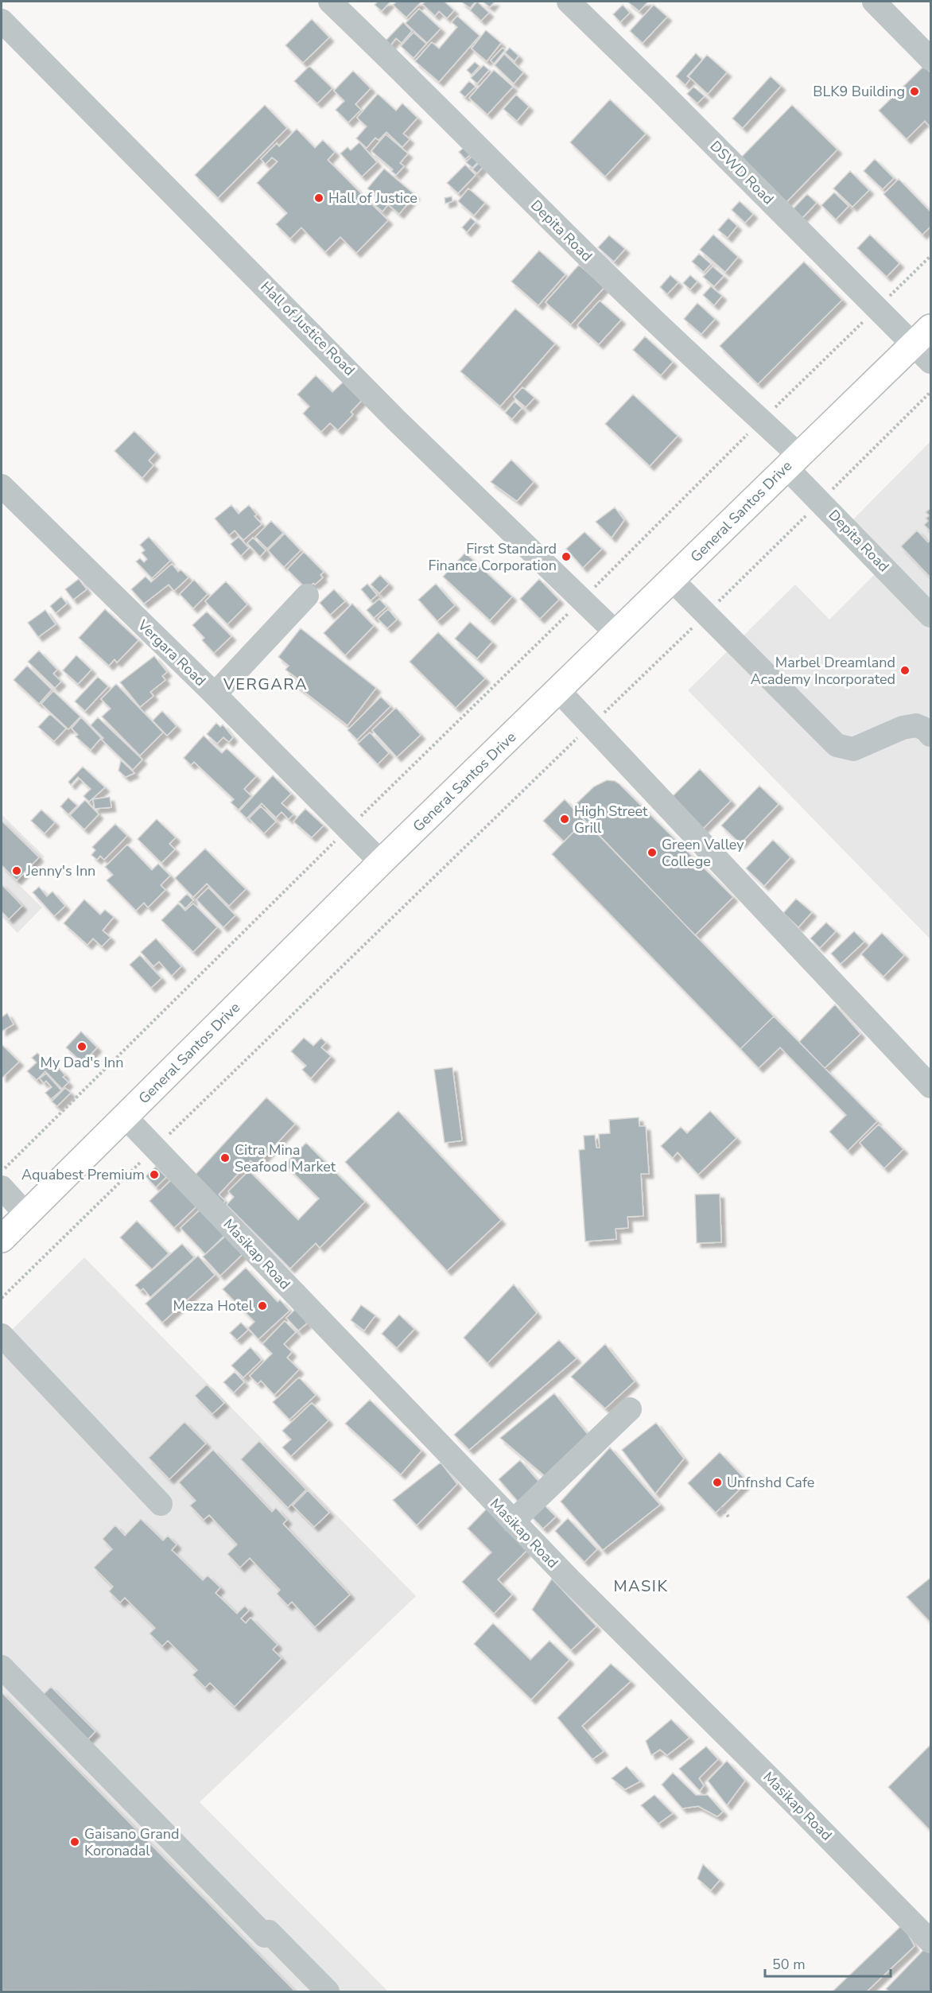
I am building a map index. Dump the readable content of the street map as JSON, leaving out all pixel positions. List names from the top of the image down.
{
  "streets": {
    "highway": ["General Santos Drive"],
    "street": [
      "DSWD Road",
      "Depita Road",
      "Hall of Justice Road",
      "Vergara Road",
      "Masikap Road"
    ]
  },
  "crossings": [
    ["DSWD Road", "General Santos Drive"],
    ["Depita Road", "General Santos Drive"],
    ["Hall of Justice Road", "General Santos Drive"],
    ["General Santos Drive", "Vergara Road"],
    ["General Santos Drive", "Masikap Road"]
  ],
  "districts": ["VERGARA", "MASIK"],
  "places": [
    "BLK9 Building",
    "Hall of Justice",
    "First Standard Finance Corporation",
    "Marbel Dreamland Academy Incorporated",
    "High Street Grill",
    "Green Valley College",
    "Jenny's Inn",
    "My Dad's Inn",
    "Citra Mina Seafood Market",
    "Aquabest Premium",
    "Mezza Hotel",
    "Unfnshd Cafe",
    "Gaisano Grand Koronadal"
  ],
  "scale_bar": "50 m"
}
